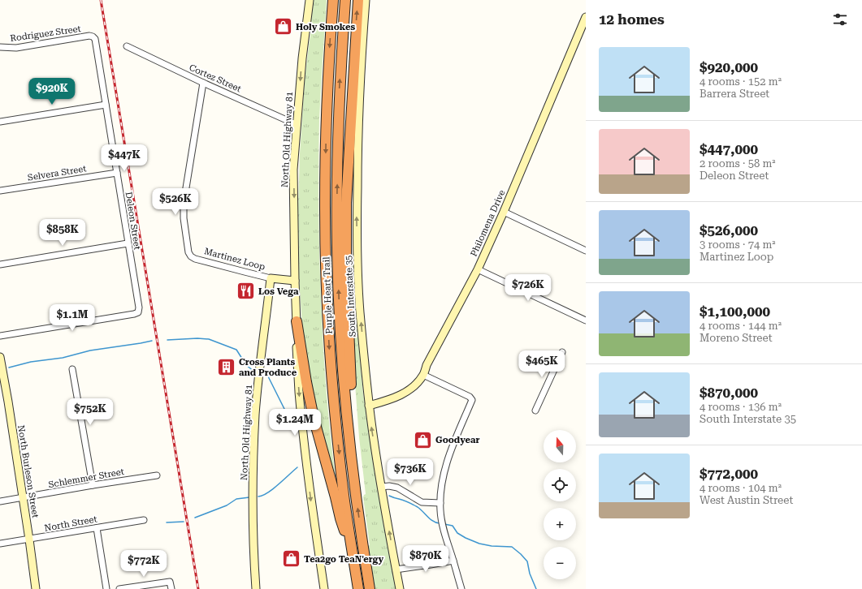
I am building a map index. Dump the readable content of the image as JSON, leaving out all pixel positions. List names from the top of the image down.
{
  "streets": {
    "highway": ["Purple Heart Trail"],
    "main road": [
      "North Old Highway 81",
      "Philomena Drive",
      "Martinez Loop",
      "South Interstate 35",
      "North Burleson Street"
    ],
    "street": [
      "Rodriguez Street",
      "Cortez Street",
      "Selvera Street",
      "Deleon Street",
      "Schlemmer Street",
      "North Street"
    ]
  },
  "crossings": [
    ["Rodriguez Street", "Deleon Street"],
    ["Cortez Street", "North Old Highway 81"],
    ["Cortez Street", "Martinez Loop"],
    ["North Old Highway 81", "Martinez Loop"],
    ["Selvera Street", "Deleon Street"],
    ["Philomena Drive", "South Interstate 35"],
    ["North Burleson Street", "Schlemmer Street"],
    ["North Burleson Street", "North Street"]
  ],
  "one_way": ["North Old Highway 81", "South Interstate 35"],
  "places": {
    "shop": ["Holy Smokes", "Goodyear", "Tea2go TeaN'ergy"],
    "restaurant": ["Los Vega"],
    "building": ["Cross Plants and Produce"]
  },
  "north": "top",
  "page": {
    "heading": "12 homes",
    "list": [
      {
        "name": "$920,000",
        "note": "4 rooms · 152 m² · Barrera Street"
      },
      {
        "name": "$447,000",
        "note": "2 rooms · 58 m² · Deleon Street"
      },
      {
        "name": "$526,000",
        "note": "3 rooms · 74 m² · Martinez Loop"
      },
      {
        "name": "$1,100,000",
        "note": "4 rooms · 144 m² · Moreno Street"
      },
      {
        "name": "$870,000",
        "note": "4 rooms · 136 m² · South Interstate 35"
      },
      {
        "name": "$772,000",
        "note": "4 rooms · 104 m² · West Austin Street"
      }
    ],
    "price": [
      "$920K",
      "$447K",
      "$526K",
      "$858K",
      "$726K",
      "$1.1M",
      "$465K",
      "$752K",
      "$1.24M",
      "$736K",
      "$870K",
      "$772K"
    ],
    "map_buttons": ["+", "−"]
  }
}
